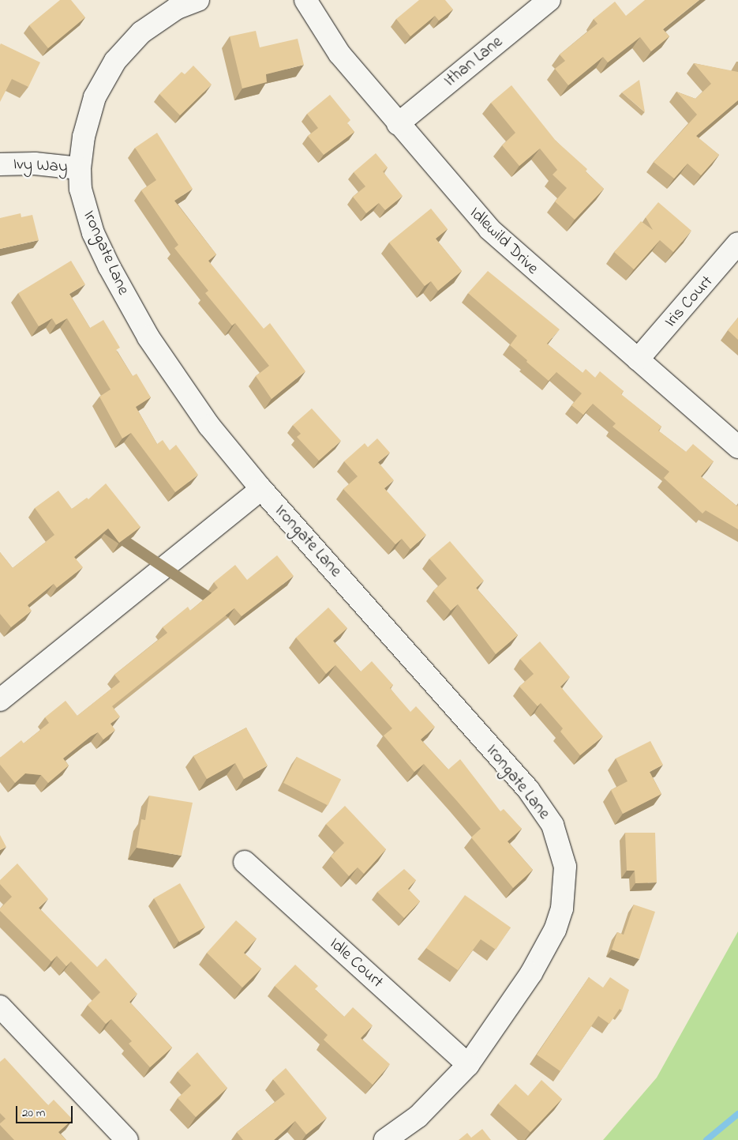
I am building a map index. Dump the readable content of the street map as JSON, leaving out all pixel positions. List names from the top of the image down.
{
  "streets": {
    "street": [
      "Ithan Lane",
      "Ivy Way",
      "Idlewild Drive",
      "Irongate Lane",
      "Iris Court",
      "Idle Court"
    ]
  },
  "crossings": [
    ["Ithan Lane", "Idlewild Drive"],
    ["Ivy Way", "Irongate Lane"],
    ["Idlewild Drive", "Iris Court"],
    ["Irongate Lane", "Idle Court"]
  ],
  "scale_bar": "20 m"
}
